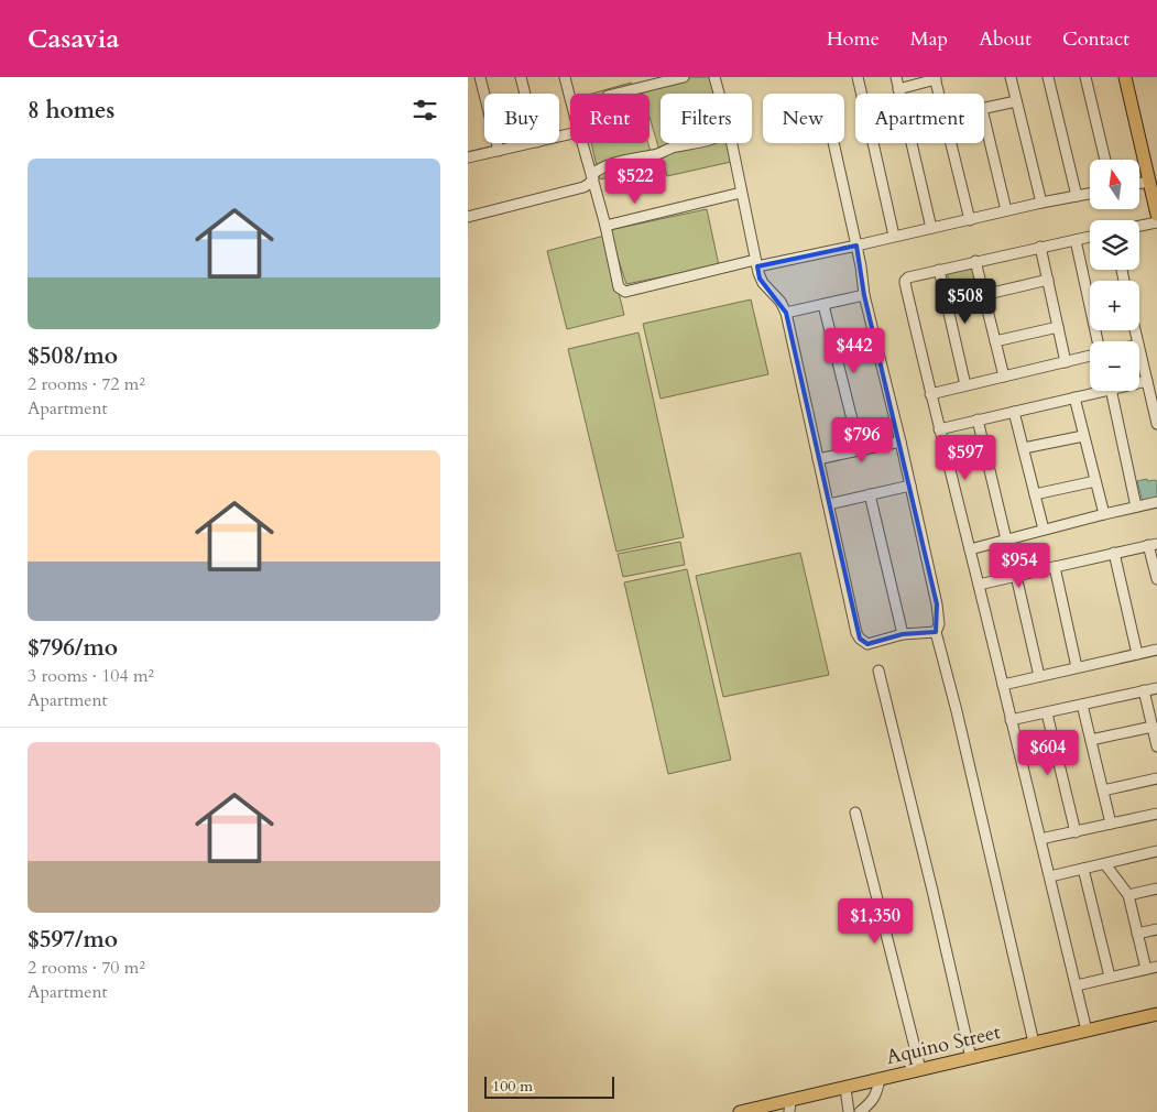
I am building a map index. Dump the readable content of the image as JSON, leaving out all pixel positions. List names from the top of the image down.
{
  "streets": {
    "main road": ["Aquino Street"]
  },
  "scale_bar": "100 m",
  "north": "top",
  "page": {
    "header": "Casavia",
    "nav": [
      "Home",
      "Map",
      "About",
      "Contact"
    ],
    "heading": "8 homes",
    "chip": [
      "Buy",
      "Rent",
      "Filters",
      "New",
      "Apartment"
    ],
    "list": [
      {
        "name": "$508/mo",
        "note": "2 rooms · 72 m² · Apartment"
      },
      {
        "name": "$796/mo",
        "note": "3 rooms · 104 m² · Apartment"
      },
      {
        "name": "$597/mo",
        "note": "2 rooms · 70 m² · Apartment"
      }
    ],
    "price": [
      "$522",
      "$508",
      "$442",
      "$796",
      "$597",
      "$954",
      "$604",
      "$1,350"
    ],
    "map_buttons": ["+", "−"],
    "scale": "100 m"
  }
}
